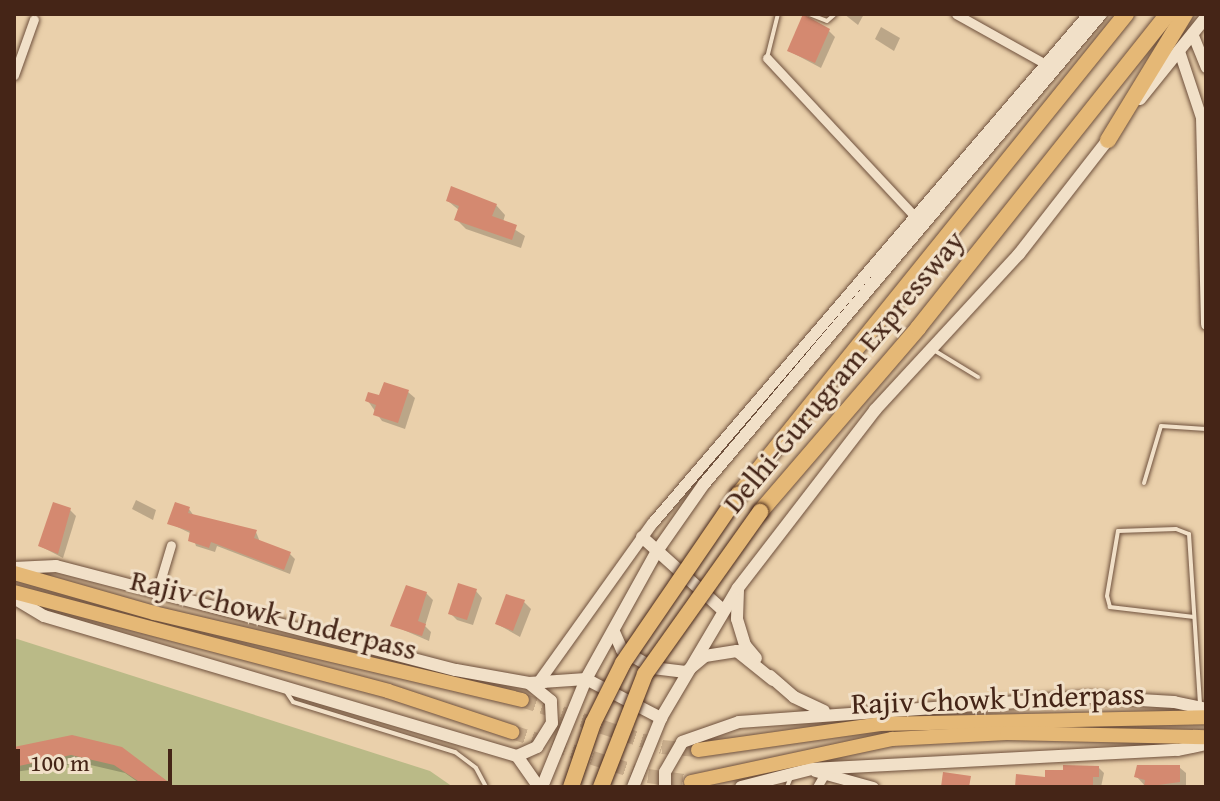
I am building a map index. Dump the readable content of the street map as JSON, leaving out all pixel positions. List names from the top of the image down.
{
  "streets": {
    "highway": ["Delhi-Gurugram Expressway"],
    "main road": ["Rajiv Chowk Underpass"]
  },
  "scale_bar": "100 m"
}
